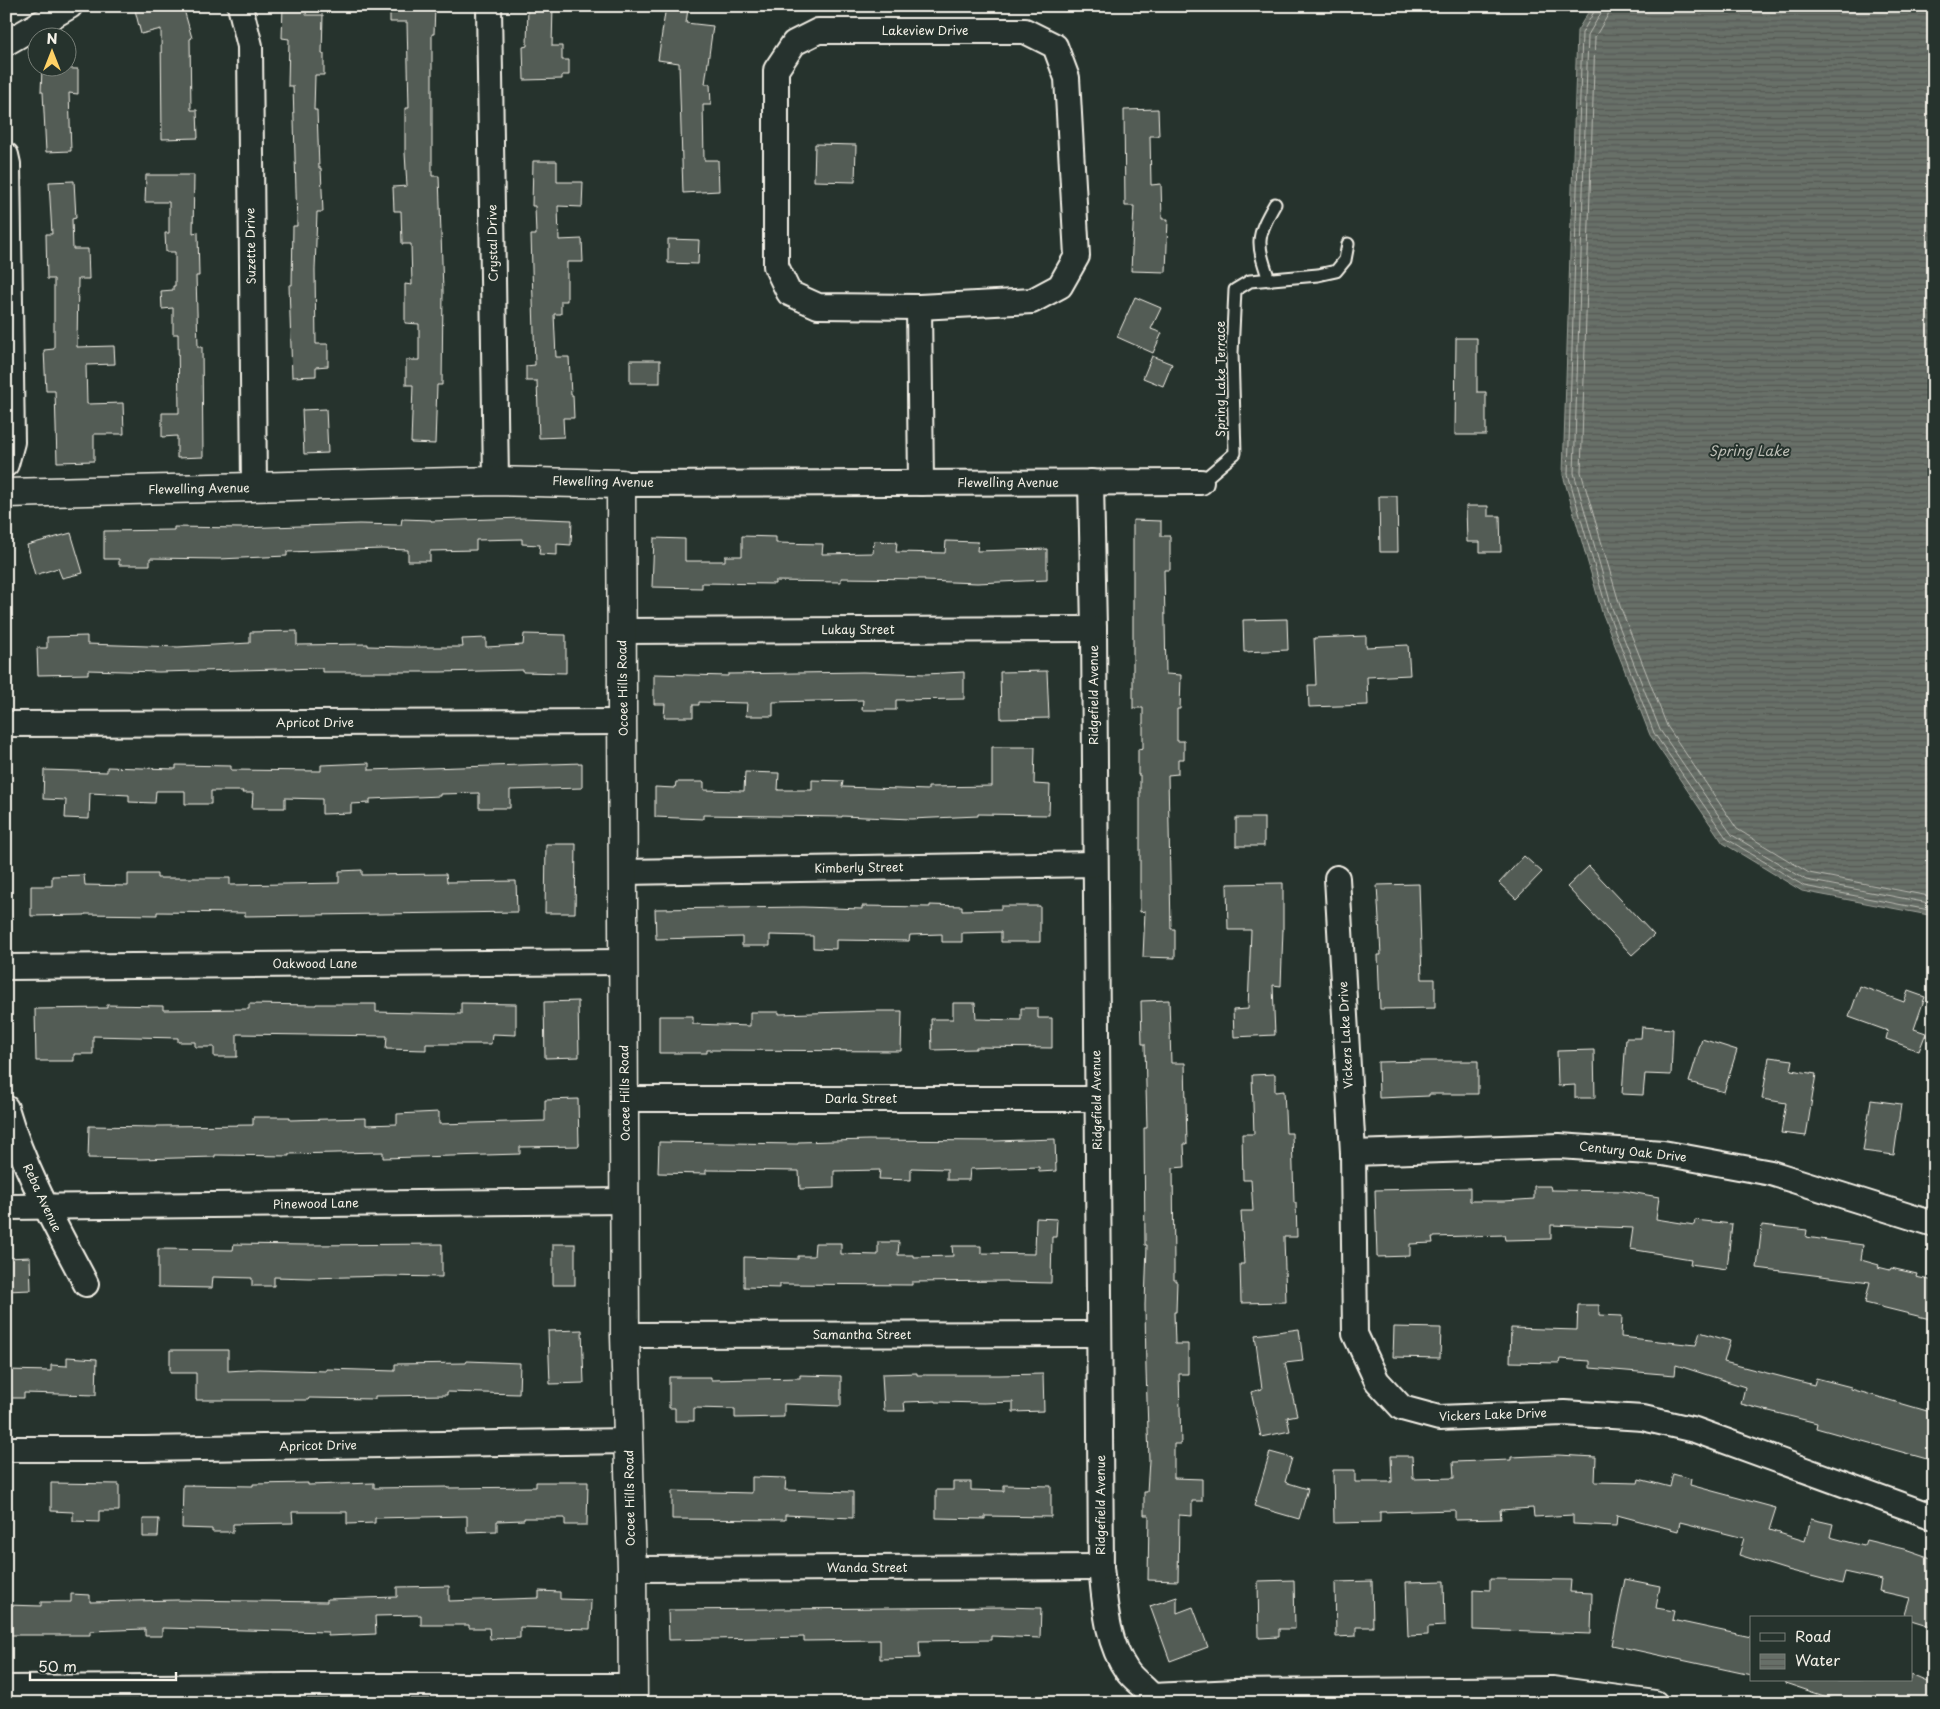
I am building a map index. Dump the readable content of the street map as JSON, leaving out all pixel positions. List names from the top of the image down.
{
  "streets": {
    "street": [
      "Lakeview Drive",
      "Crystal Drive",
      "Suzette Drive",
      "Flewelling Avenue",
      "Lukay Street",
      "Ocoee Hills Road",
      "Ridgefield Avenue",
      "Apricot Drive",
      "Kimberly Street",
      "Oakwood Lane",
      "Vickers Lake Drive",
      "Darla Street",
      "Century Oak Drive",
      "Reba Avenue",
      "Pinewood Lane",
      "Samantha Street",
      "Wanda Street"
    ],
    "lane": ["Spring Lake Terrace"]
  },
  "crossings": [
    ["Crystal Drive", "Flewelling Avenue"],
    ["Suzette Drive", "Flewelling Avenue"],
    ["Spring Lake Terrace", "Flewelling Avenue"],
    ["Flewelling Avenue", "Ocoee Hills Road"],
    ["Flewelling Avenue", "Ridgefield Avenue"],
    ["Lukay Street", "Ocoee Hills Road"],
    ["Lukay Street", "Ridgefield Avenue"],
    ["Ocoee Hills Road", "Apricot Drive"],
    ["Ocoee Hills Road", "Kimberly Street"],
    ["Ocoee Hills Road", "Oakwood Lane"],
    ["Ocoee Hills Road", "Darla Street"],
    ["Ocoee Hills Road", "Pinewood Lane"],
    ["Ocoee Hills Road", "Samantha Street"],
    ["Ocoee Hills Road", "Wanda Street"],
    ["Ridgefield Avenue", "Kimberly Street"],
    ["Ridgefield Avenue", "Darla Street"],
    ["Ridgefield Avenue", "Samantha Street"],
    ["Ridgefield Avenue", "Wanda Street"],
    ["Vickers Lake Drive", "Century Oak Drive"],
    ["Reba Avenue", "Pinewood Lane"]
  ],
  "water": ["Spring Lake"],
  "legend": ["Road", "Water"],
  "scale_bar": "50 m",
  "north": "top"
}
